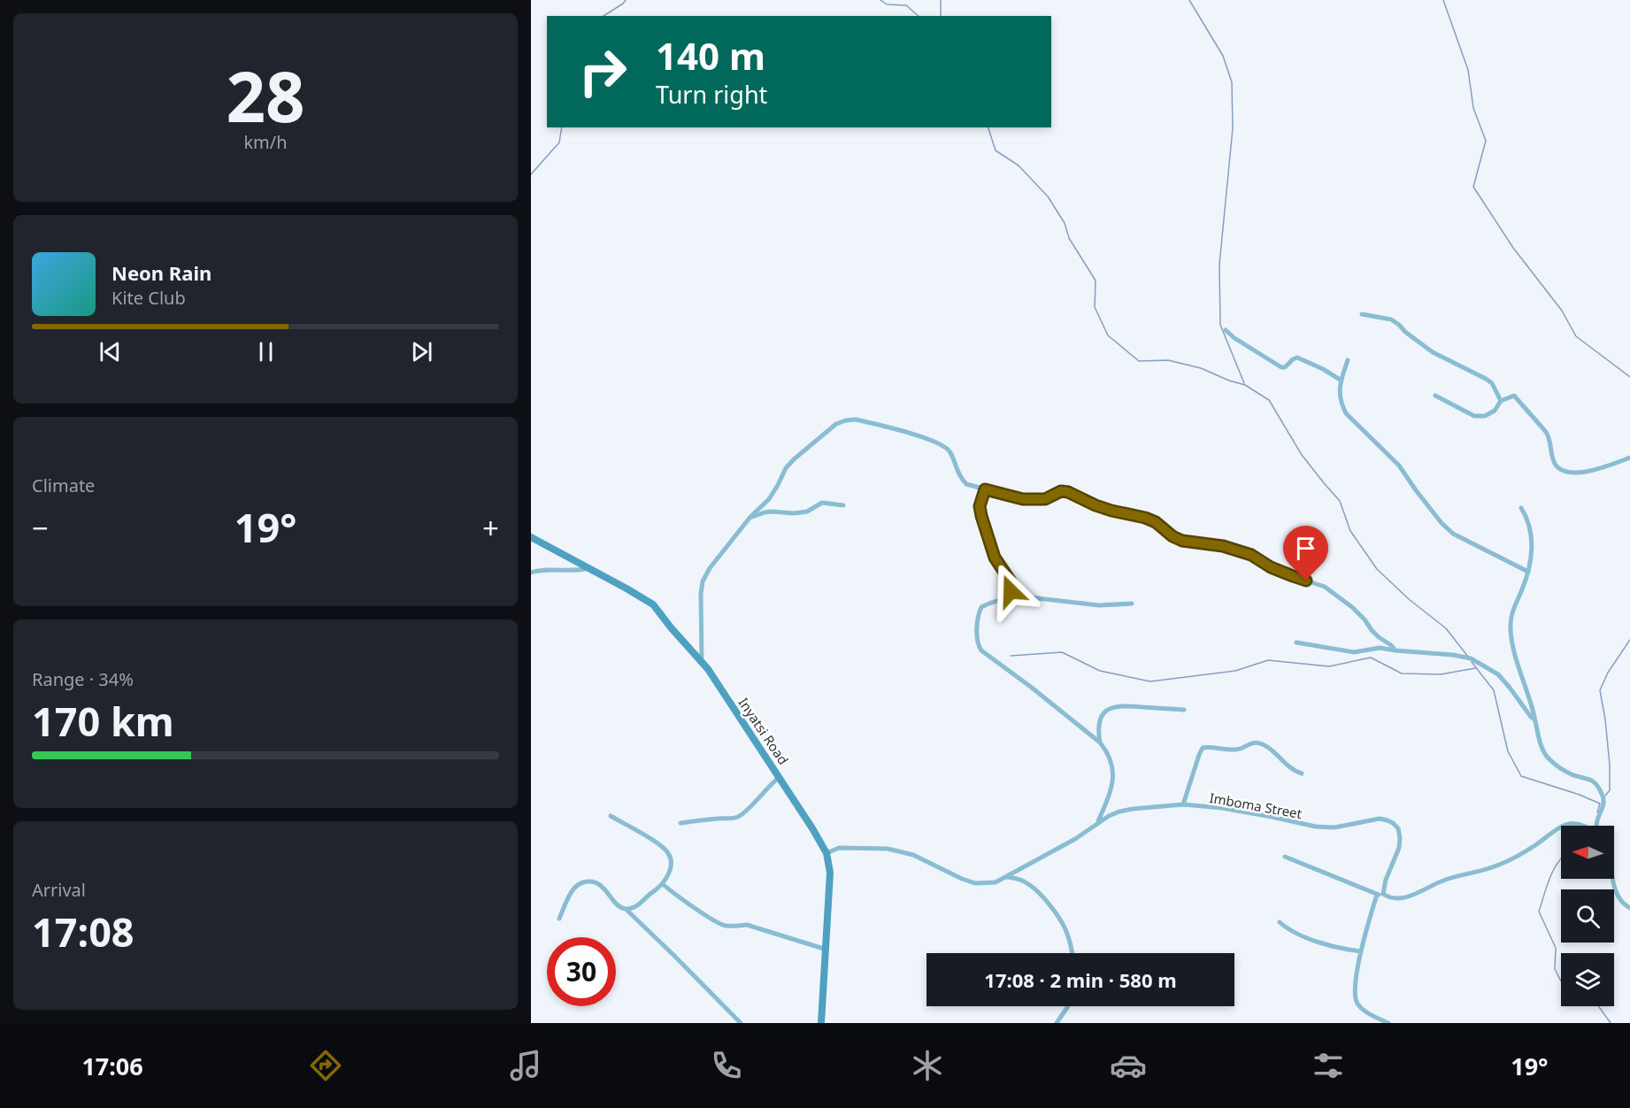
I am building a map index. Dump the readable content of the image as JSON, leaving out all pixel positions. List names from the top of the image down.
{
  "streets": {
    "street": ["Inyatsi Road", "Imboma Street"]
  },
  "crossings": [
    ["Inyatsi Road", "Imboma Street"]
  ],
  "north": "left",
  "page": {
    "tile": [
      ["28", "km/h"],
      "Climate",
      ["Range · 34%", "170 km"],
      ["Arrival", "17:08"]
    ],
    "turn": ["140 m", "Turn right"],
    "song": ["Neon Rain", "Kite Club"],
    "heat": ["−", "19°", "+"],
    "limit": "30",
    "trip": "17:08 · 2 min · 580 m",
    "tabs": ["17:06", "19°"]
  }
}
